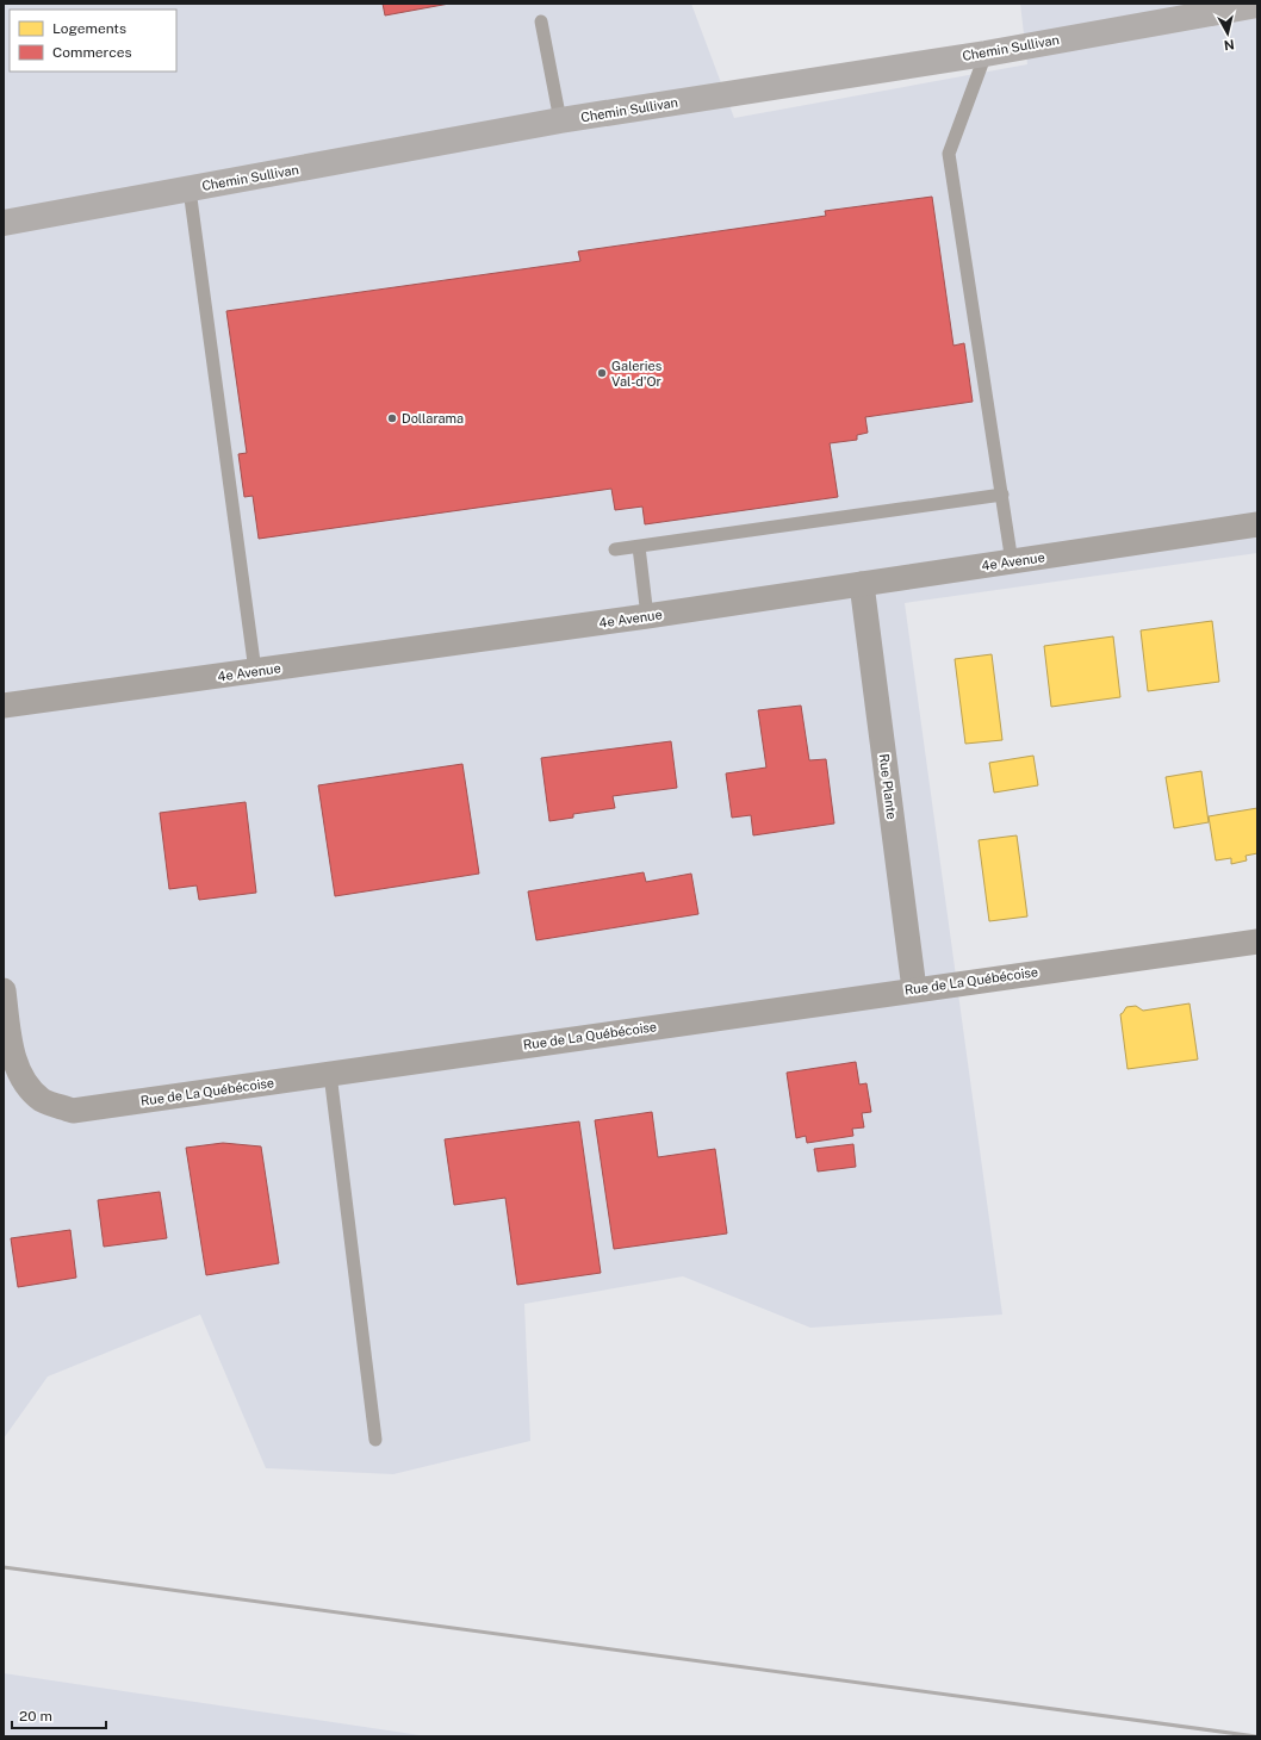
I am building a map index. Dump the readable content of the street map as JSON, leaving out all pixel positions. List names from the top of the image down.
{
  "streets": {
    "street": [
      "Chemin Sullivan",
      "4e Avenue",
      "Rue Plante",
      "Rue de La Québécoise"
    ]
  },
  "crossings": [
    ["4e Avenue", "Rue Plante"],
    ["Rue Plante", "Rue de La Québécoise"]
  ],
  "places": ["Galeries Val-d'Or", "Dollarama"],
  "legend": ["Logements", "Commerces"],
  "scale_bar": "20 m",
  "north": "bottom"
}
